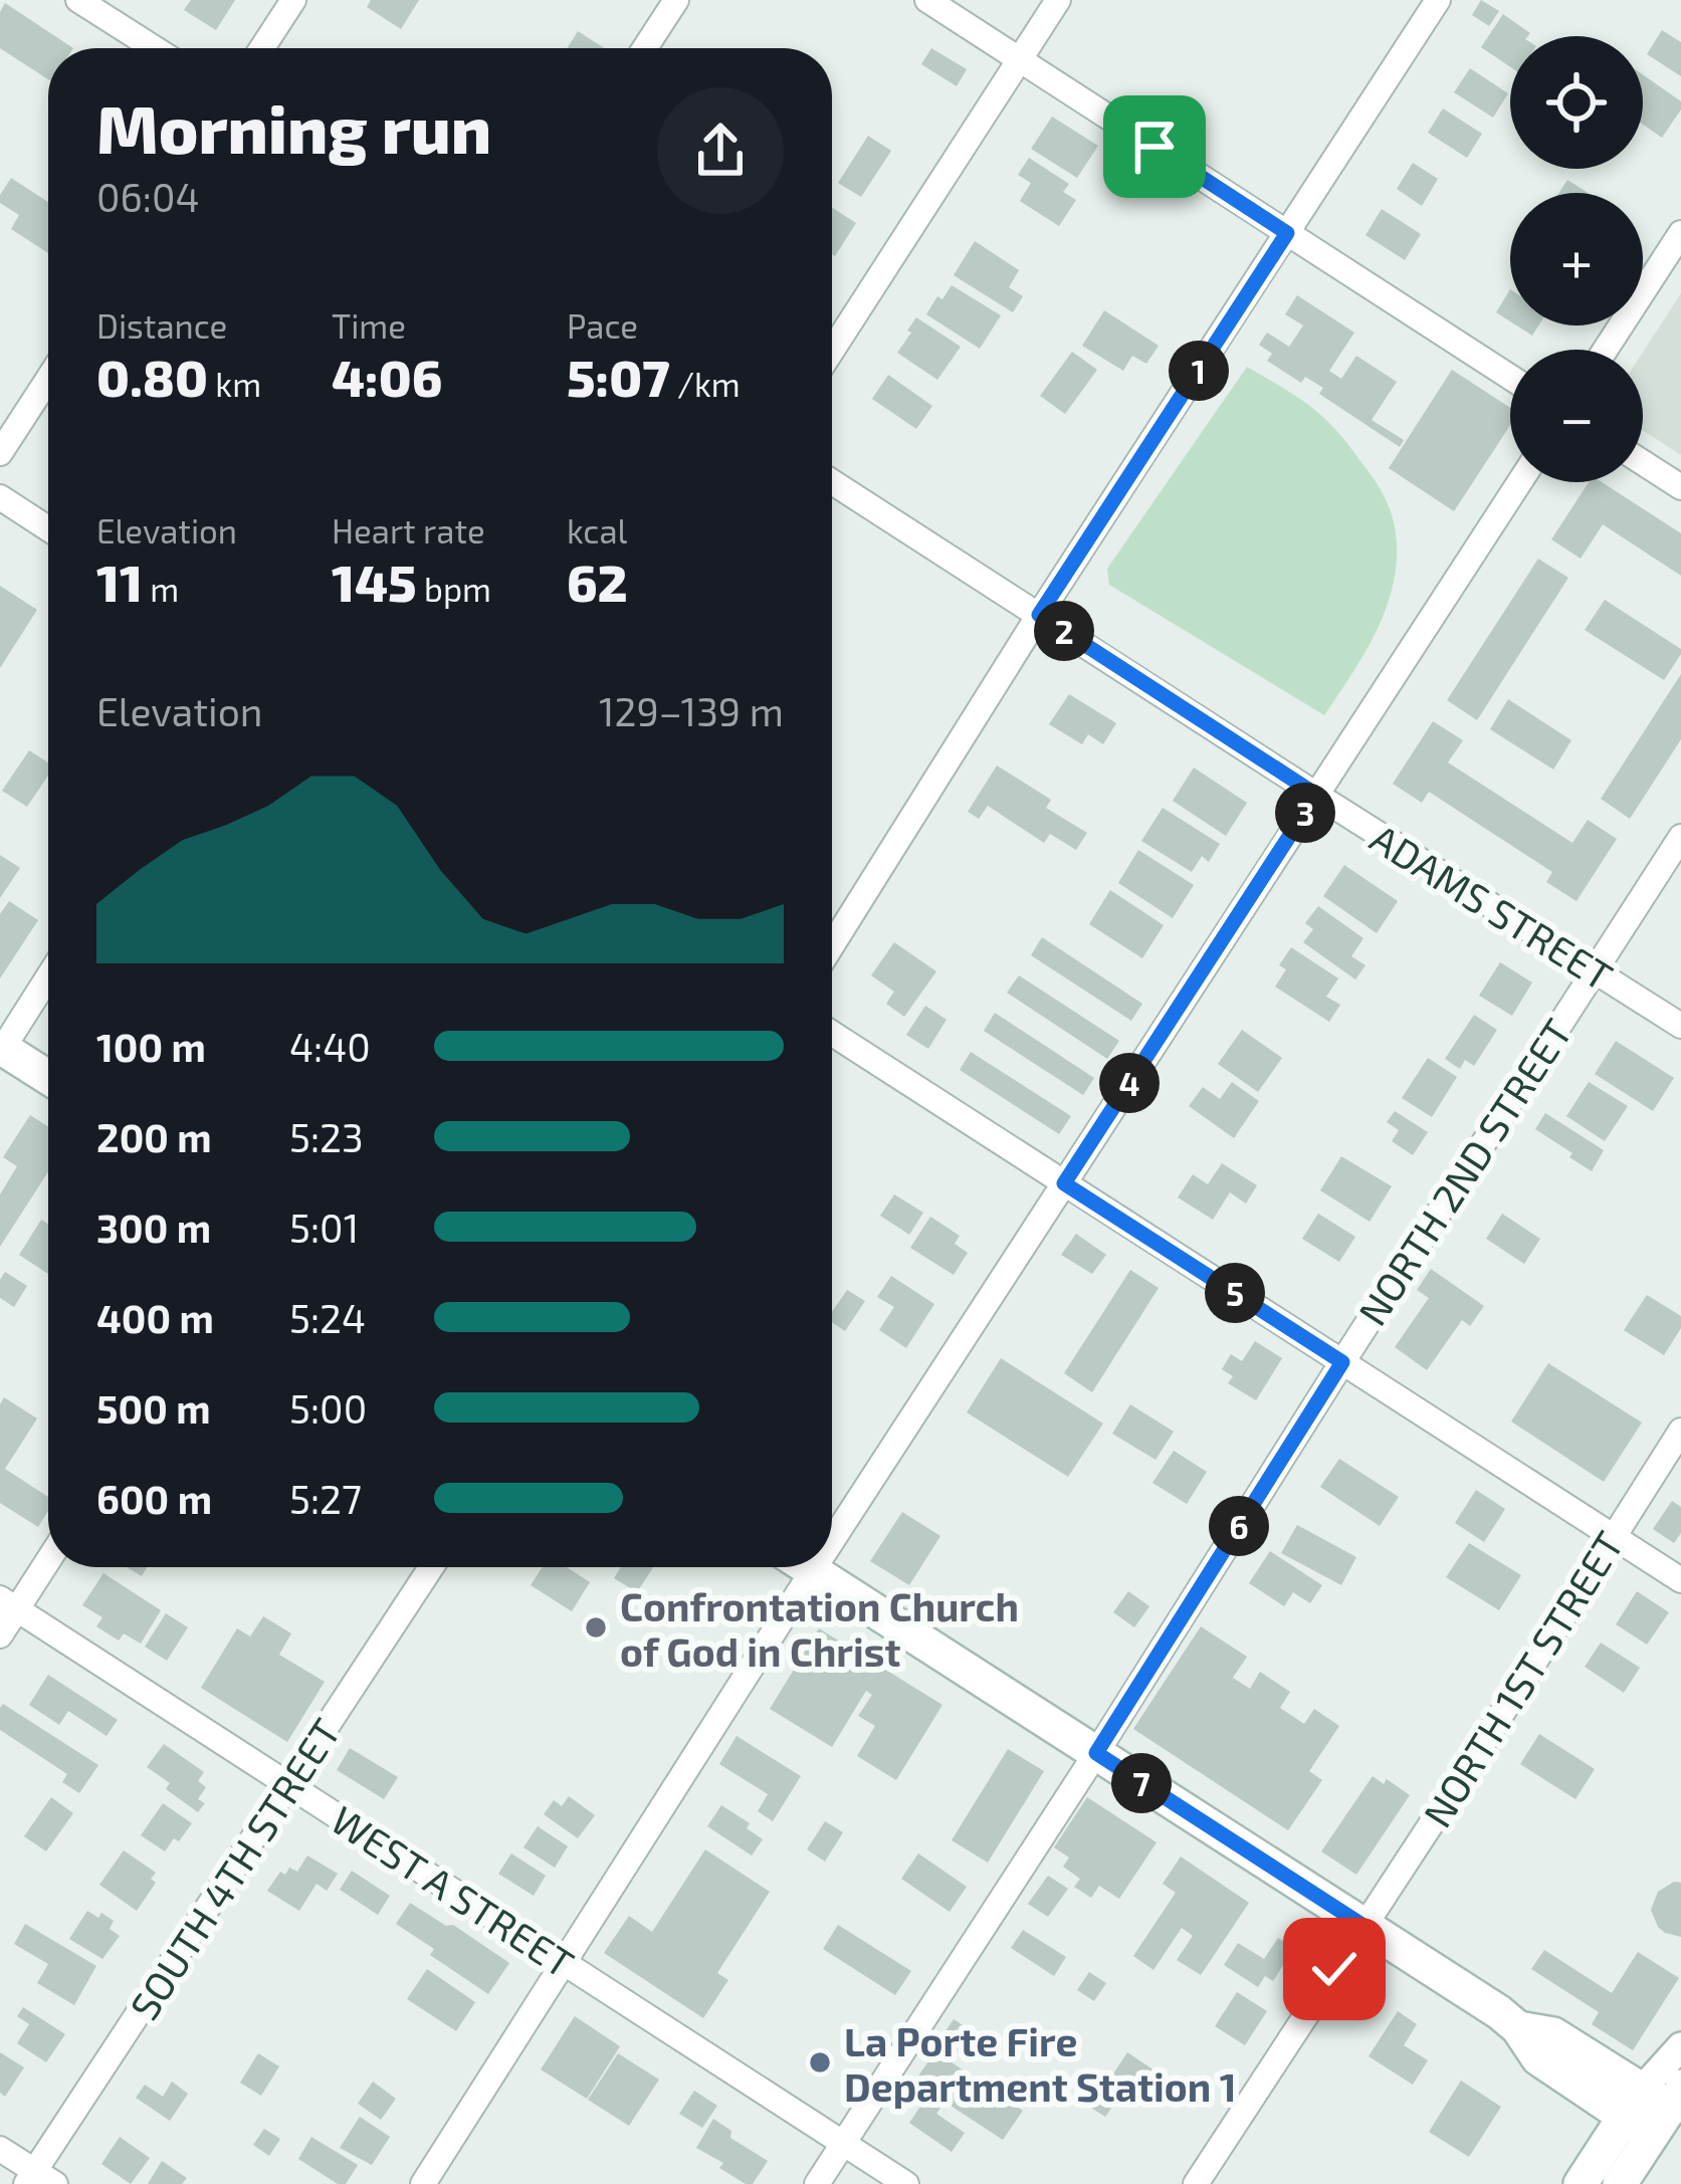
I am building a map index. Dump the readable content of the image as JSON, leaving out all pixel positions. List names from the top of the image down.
{
  "streets": {
    "street": [
      "ADAMS STREET",
      "NORTH 2ND STREET",
      "NORTH 1ST STREET",
      "SOUTH 4TH STREET",
      "WEST A STREET"
    ]
  },
  "crossings": [
    ["ADAMS STREET", "NORTH 2ND STREET"],
    ["NORTH 2ND STREET", "WEST A STREET"],
    ["SOUTH 4TH STREET", "WEST A STREET"]
  ],
  "places": ["Confrontation Church of God in Christ", "La Porte Fire Department Station 1"],
  "page": {
    "map_buttons": ["+", "−"],
    "heading": ["Morning run", "06:04"],
    "stats": [
      ["Distance", "0.80 km"],
      ["Time", "4:06"],
      ["Pace", "5:07 /km"],
      ["Elevation", "11 m"],
      ["Heart rate", "145 bpm"],
      ["kcal", "62"]
    ],
    "pins": [
      "1",
      "2",
      "3",
      "4",
      "5",
      "6",
      "7"
    ],
    "chart": ["Elevation", "129–139 m"],
    "list": [
      {
        "name": "100 m",
        "note": "4:40"
      },
      {
        "name": "200 m",
        "note": "5:23"
      },
      {
        "name": "300 m",
        "note": "5:01"
      },
      {
        "name": "400 m",
        "note": "5:24"
      },
      {
        "name": "500 m",
        "note": "5:00"
      },
      {
        "name": "600 m",
        "note": "5:27"
      }
    ]
  }
}
